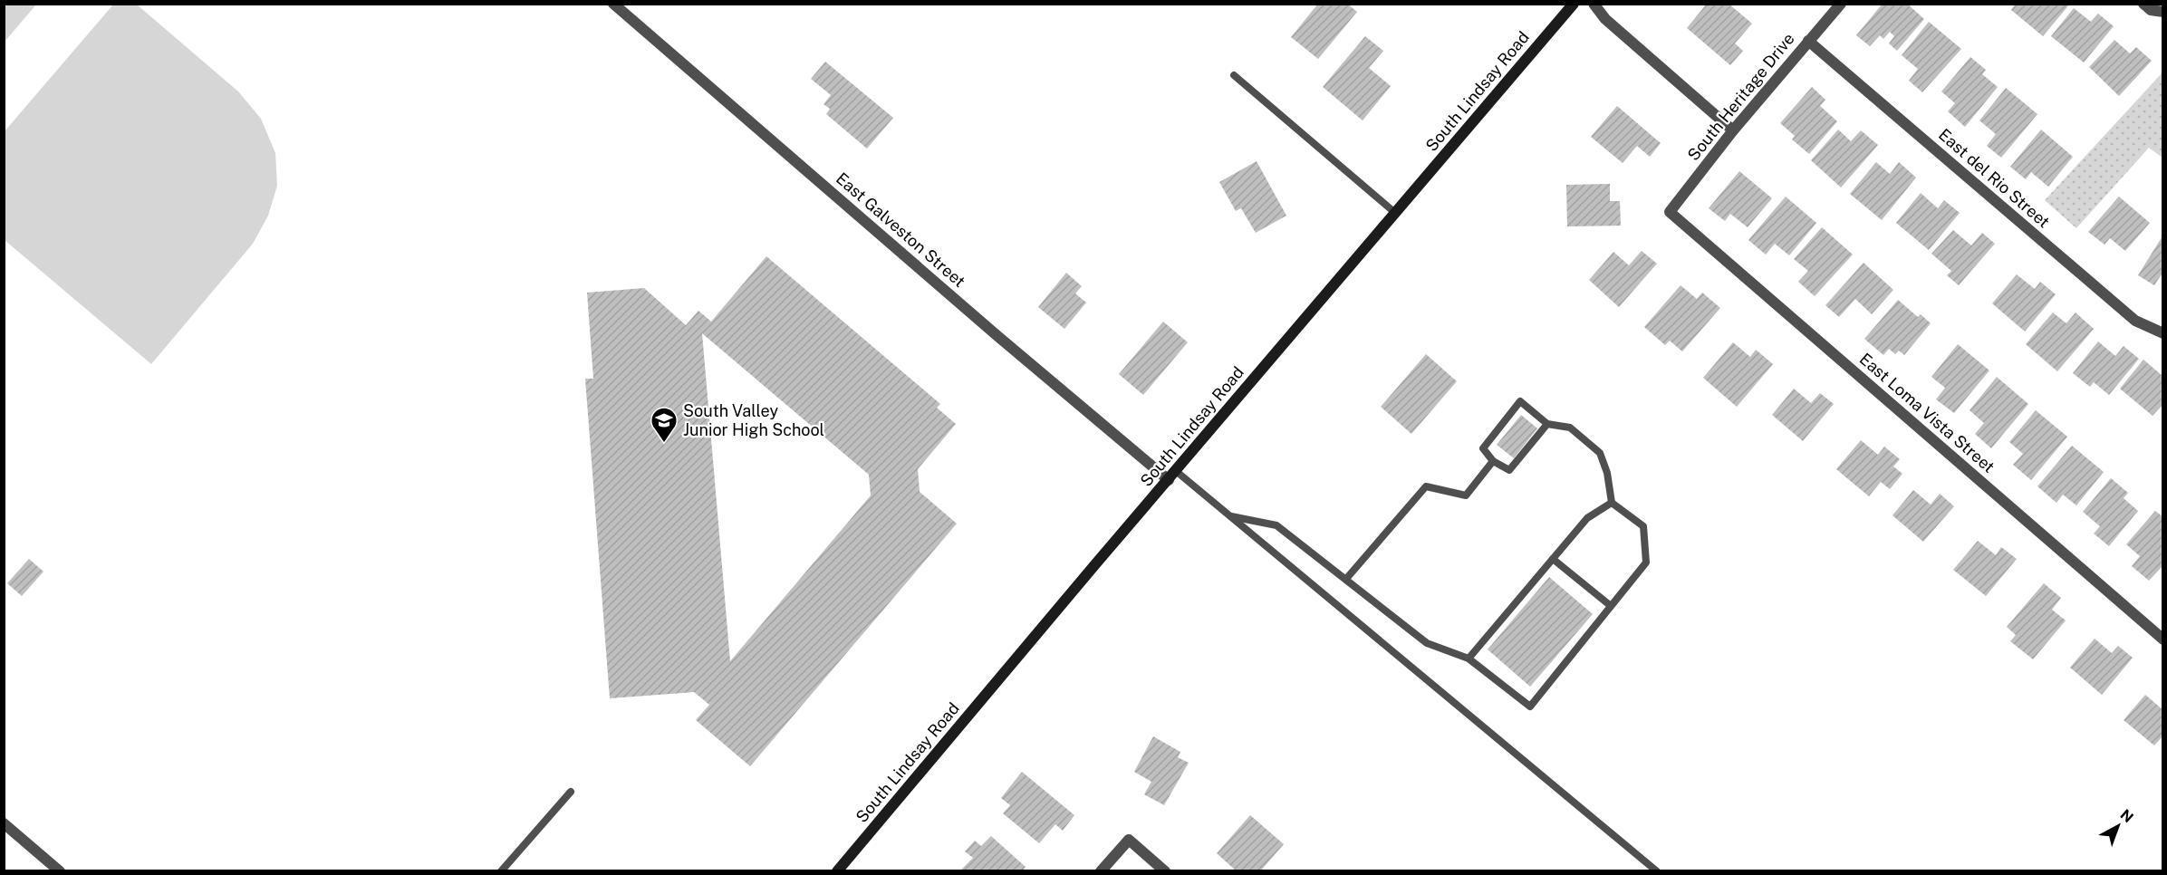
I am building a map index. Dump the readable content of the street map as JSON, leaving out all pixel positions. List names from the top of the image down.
{
  "streets": {
    "main road": ["South Lindsay Road"],
    "street": [
      "South Heritage Drive",
      "East del Rio Street",
      "East Galveston Street",
      "East Loma Vista Street"
    ]
  },
  "crossings": [
    ["South Lindsay Road", "East Galveston Street"],
    ["South Heritage Drive", "East del Rio Street"],
    ["South Heritage Drive", "East Loma Vista Street"]
  ],
  "places": {
    "school or university": ["South Valley Junior High School"]
  },
  "north": "top right"
}
